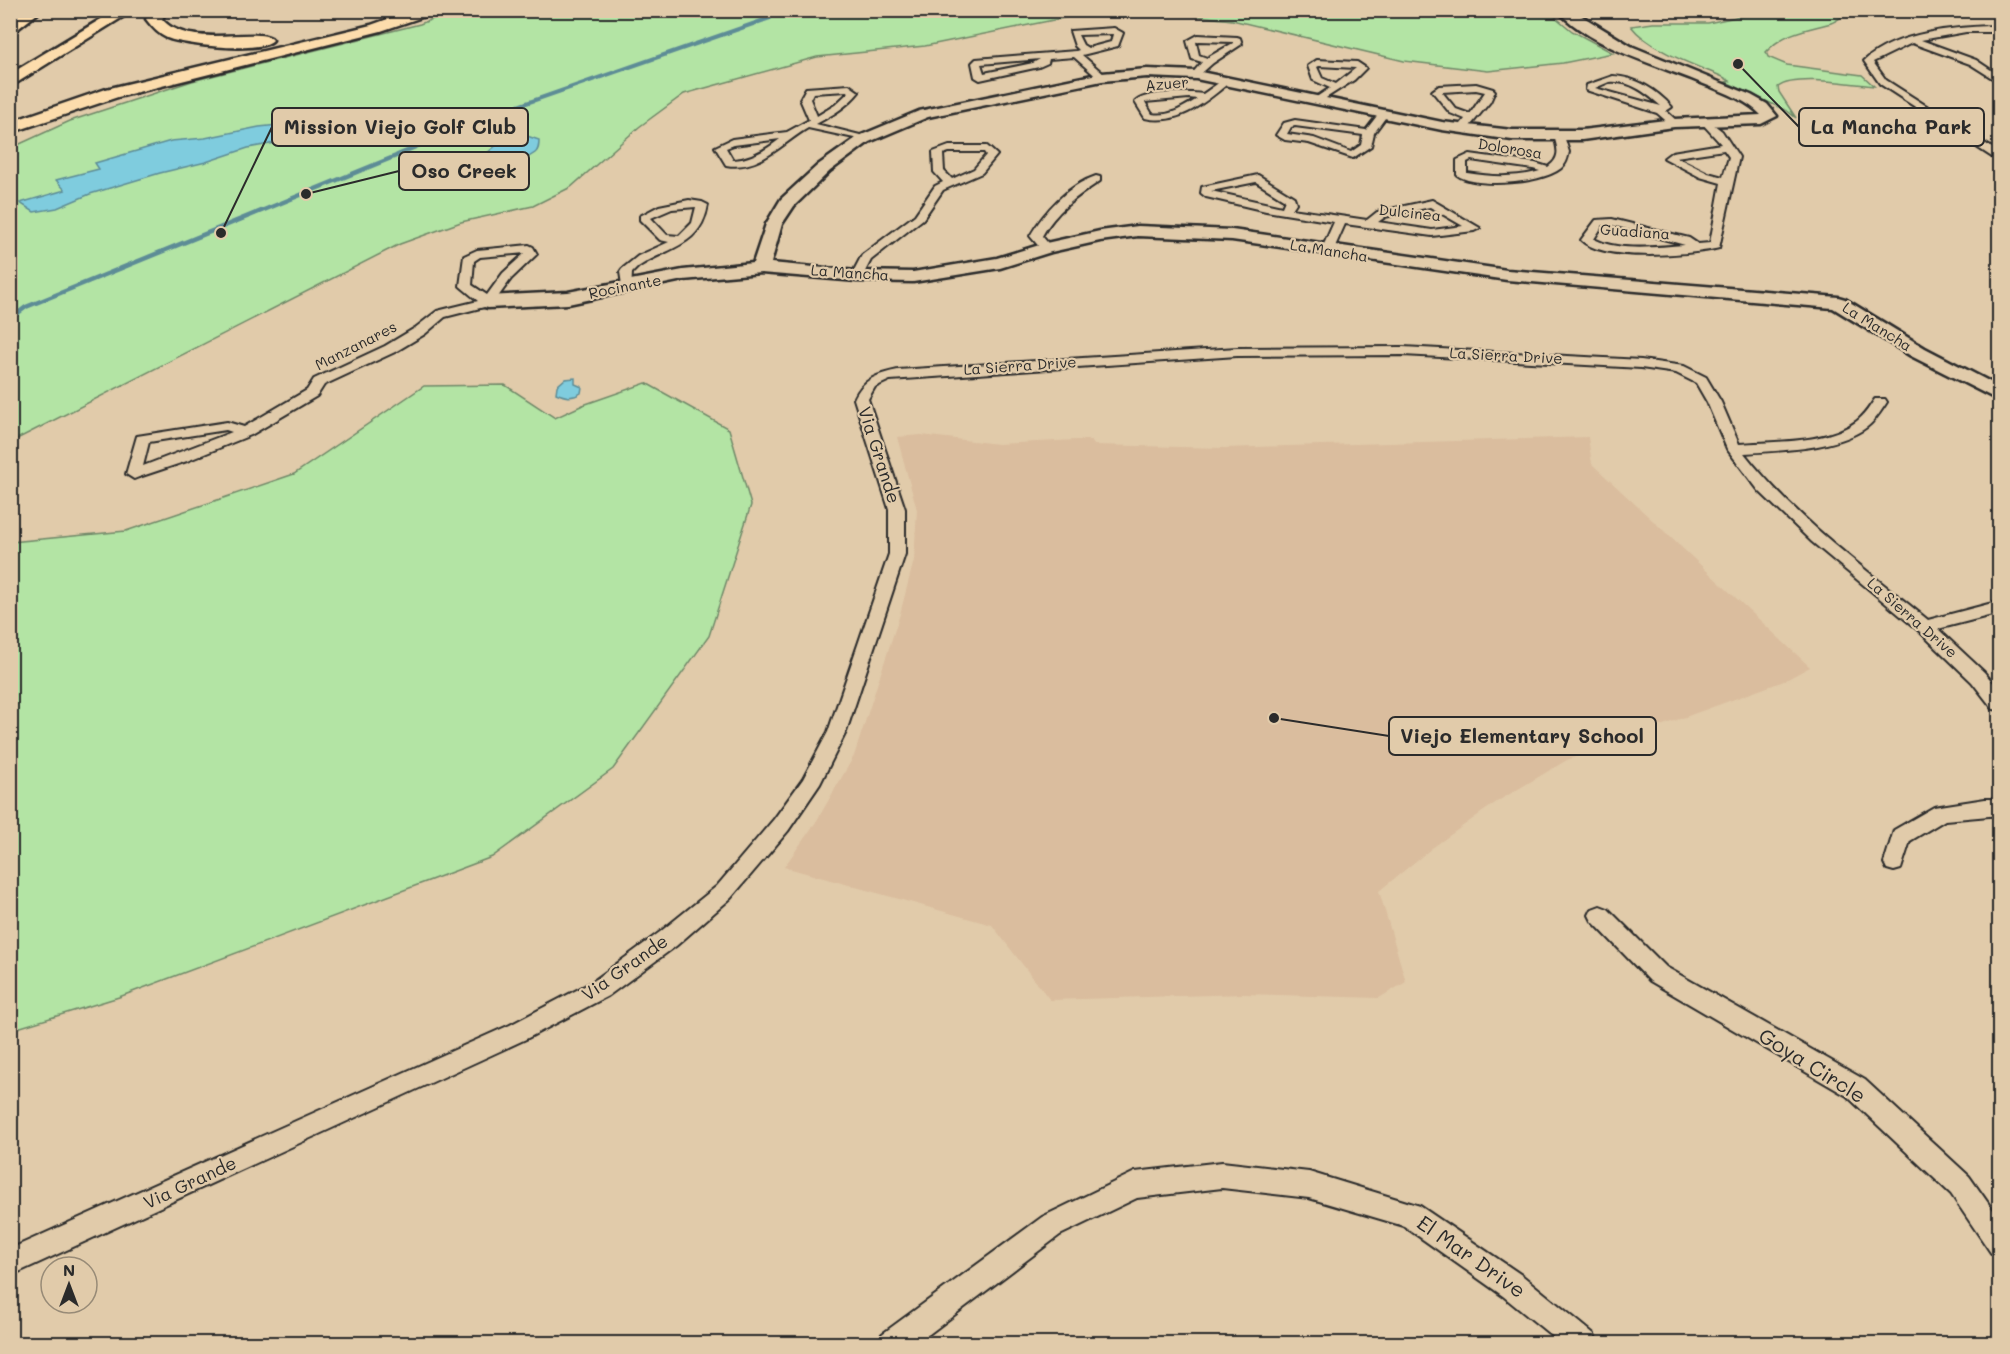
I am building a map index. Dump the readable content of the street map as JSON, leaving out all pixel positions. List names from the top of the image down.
{
  "streets": {
    "street": [
      "Azuer",
      "Dolorosa",
      "Dulcinea",
      "Guadiana",
      "La Mancha",
      "Rocinante",
      "Manzanares",
      "La Sierra Drive",
      "Via Grande",
      "Goya Circle",
      "El Mar Drive"
    ]
  },
  "crossings": [
    ["La Mancha", "Rocinante"],
    ["Rocinante", "Manzanares"],
    ["La Sierra Drive", "Via Grande"]
  ],
  "places": [
    "La Mancha Park",
    "Oso Creek",
    "Mission Viejo Golf Club",
    "Viejo Elementary School"
  ],
  "north": "top"
}
